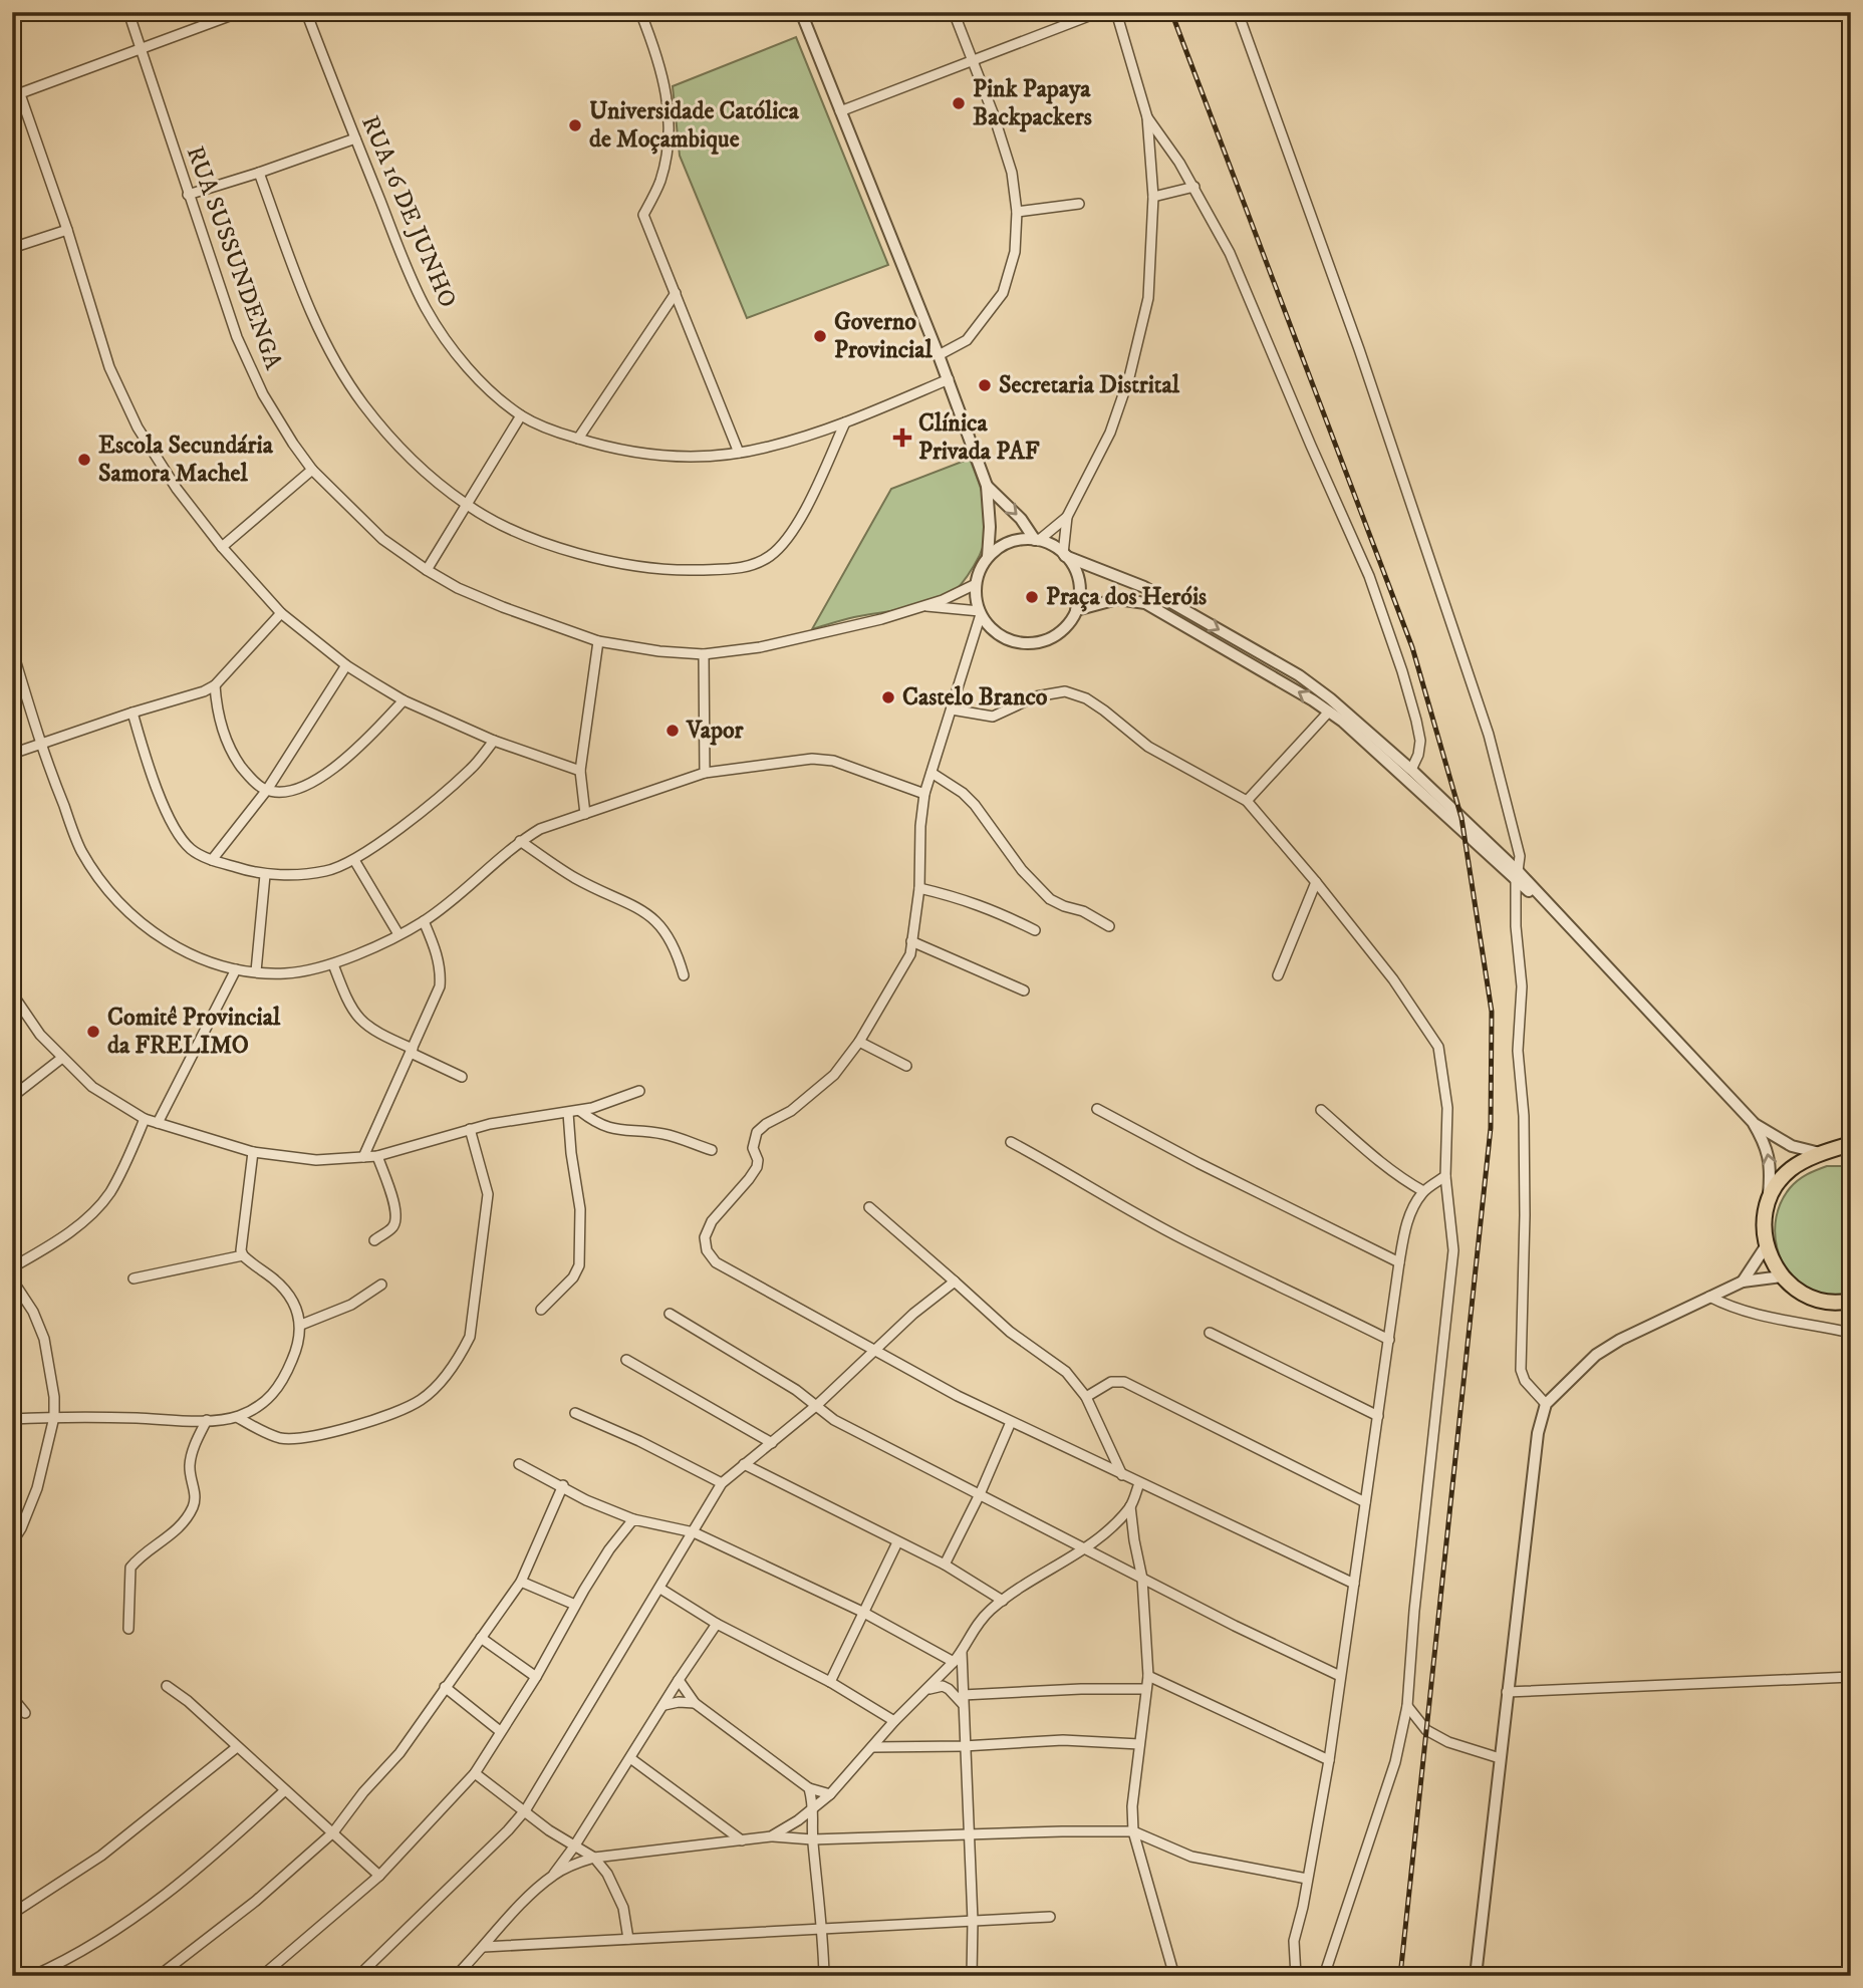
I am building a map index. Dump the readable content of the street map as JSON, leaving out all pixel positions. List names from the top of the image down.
{
  "streets": {
    "street": ["RUA 16 DE JUNHO", "RUA SUSSUNDENGA"]
  },
  "places": {
    "other": [
      "Pink Papaya Backpackers",
      "Universidade Católica de Moçambique",
      "Governo Provincial",
      "Secretaria Distrital",
      "Escola Secundária Samora Machel",
      "Praça dos Heróis",
      "Castelo Branco",
      "Vapor",
      "Comitê Provincial da FRELIMO"
    ],
    "health": ["Clínica Privada PAF"]
  }
}
